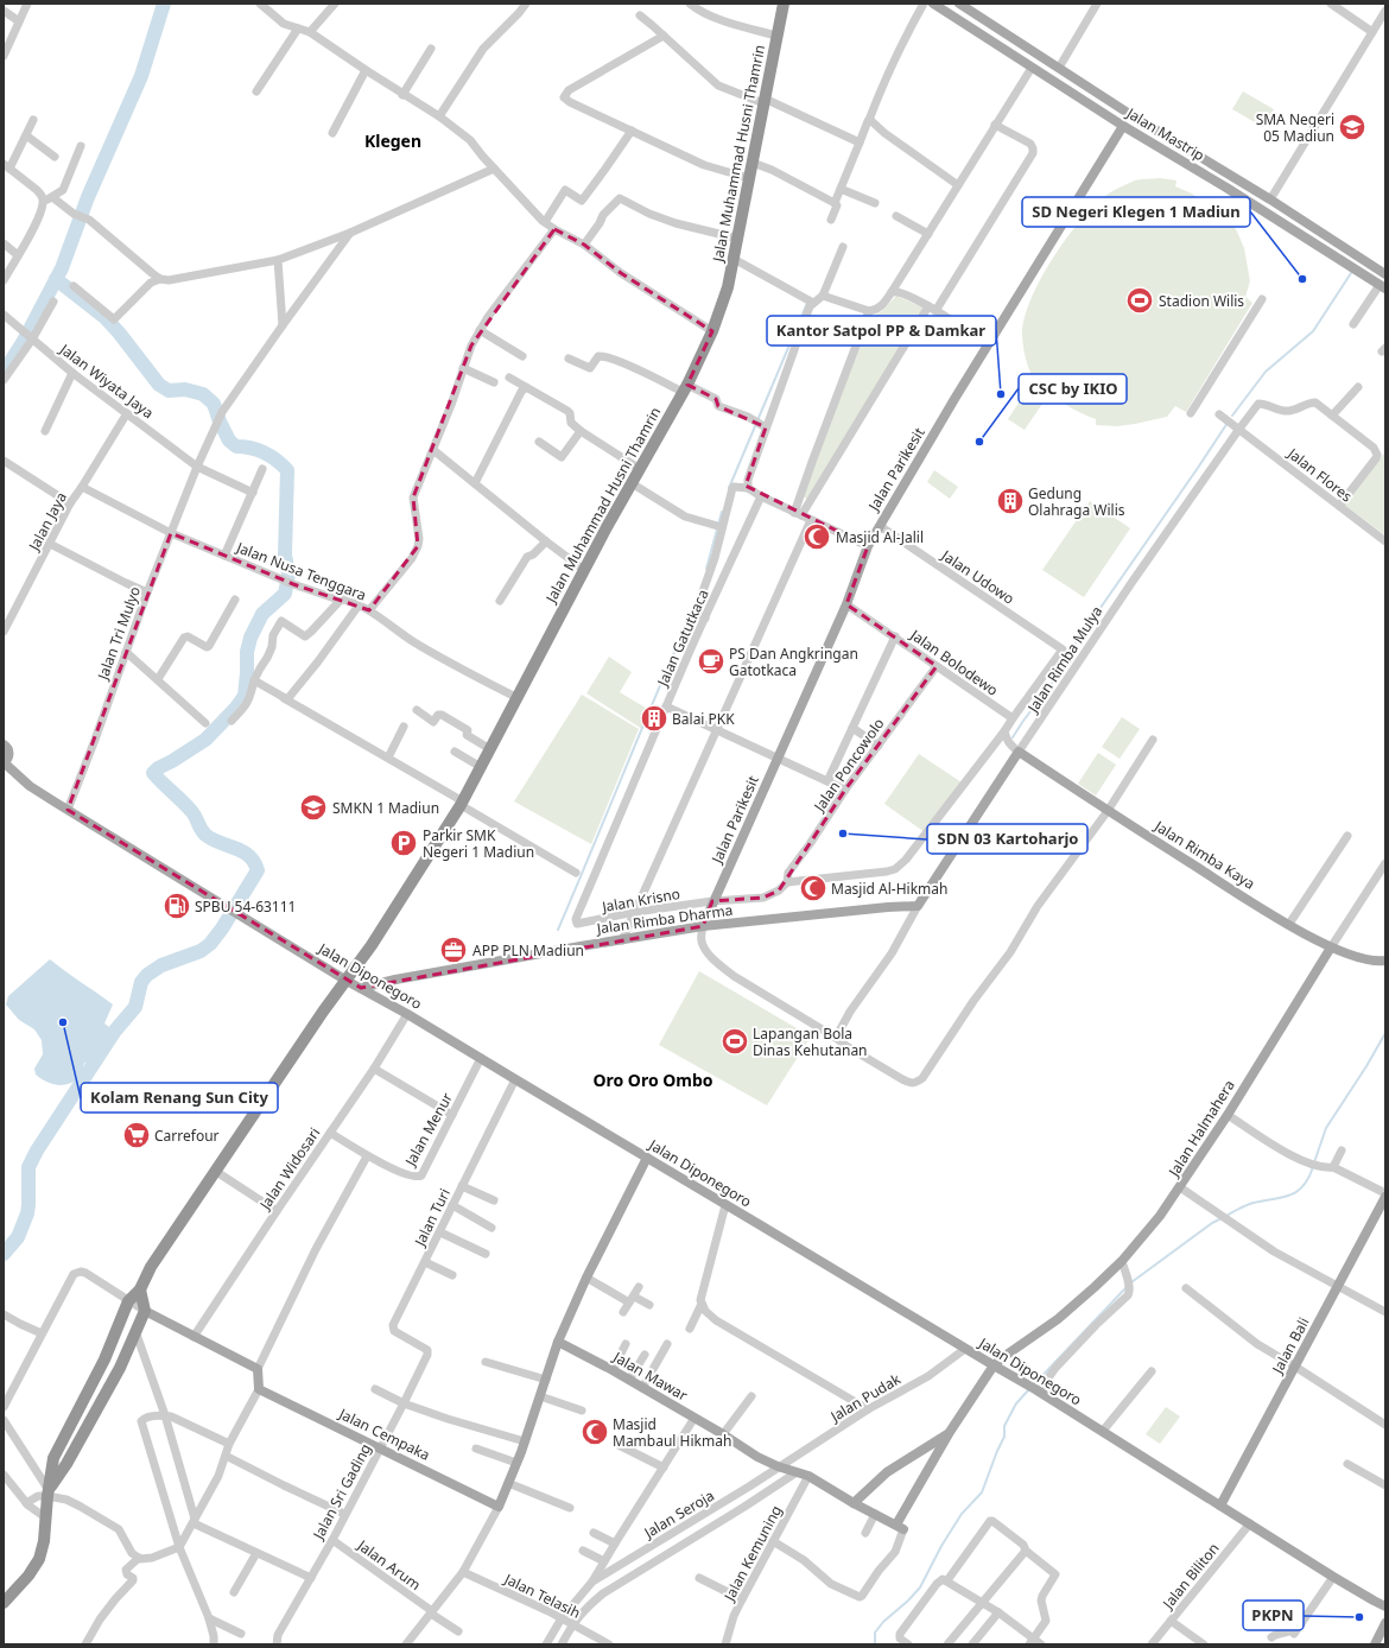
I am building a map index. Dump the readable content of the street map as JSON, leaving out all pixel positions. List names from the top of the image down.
{
  "streets": {
    "highway": ["Jalan Muhammad Husni Thamrin"],
    "main road": [
      "Jalan Mastrip",
      "Jalan Parikesit",
      "Jalan Rimba Mulya",
      "Jalan Rimba Kaya",
      "Jalan Rimba Dharma",
      "Jalan Diponegoro",
      "Jalan Halmahera",
      "Jalan Bali",
      "Jalan Mawar",
      "Jalan Cempaka"
    ],
    "street": [
      "Jalan Wiyata Jaya",
      "Jalan Flores",
      "Jalan Jaya",
      "Jalan Nusa Tenggara",
      "Jalan Udowo",
      "Jalan Tri Mulyo",
      "Jalan Gatutkaca",
      "Jalan Bolodewo",
      "Jalan Poncowolo",
      "Jalan Krisno",
      "Jalan Menur",
      "Jalan Widosari",
      "Jalan Turi",
      "Jalan Pudak",
      "Jalan Sri Gading",
      "Jalan Seroja",
      "Jalan Kemuning",
      "Jalan Arum",
      "Jalan Biliton",
      "Jalan Telasih"
    ]
  },
  "crossings": [
    ["Jalan Mastrip", "Jalan Parikesit"],
    ["Jalan Muhammad Husni Thamrin", "Jalan Nusa Tenggara"],
    ["Jalan Muhammad Husni Thamrin", "Jalan Diponegoro"],
    ["Jalan Wiyata Jaya", "Jalan Tri Mulyo"],
    ["Jalan Parikesit", "Jalan Udowo"],
    ["Jalan Parikesit", "Jalan Bolodewo"],
    ["Jalan Parikesit", "Jalan Krisno"],
    ["Jalan Parikesit", "Jalan Rimba Dharma"],
    ["Jalan Flores", "Jalan Rimba Mulya"],
    ["Jalan Jaya", "Jalan Nusa Tenggara"],
    ["Jalan Jaya", "Jalan Tri Mulyo"],
    ["Jalan Nusa Tenggara", "Jalan Tri Mulyo"],
    ["Jalan Udowo", "Jalan Bolodewo"],
    ["Jalan Tri Mulyo", "Jalan Diponegoro"],
    ["Jalan Gatutkaca", "Jalan Krisno"],
    ["Jalan Rimba Mulya", "Jalan Rimba Kaya"],
    ["Jalan Rimba Mulya", "Jalan Rimba Dharma"],
    ["Jalan Bolodewo", "Jalan Poncowolo"],
    ["Jalan Poncowolo", "Jalan Krisno"],
    ["Jalan Rimba Kaya", "Jalan Halmahera"],
    ["Jalan Rimba Dharma", "Jalan Diponegoro"],
    ["Jalan Diponegoro", "Jalan Halmahera"],
    ["Jalan Diponegoro", "Jalan Menur"],
    ["Jalan Diponegoro", "Jalan Widosari"],
    ["Jalan Diponegoro", "Jalan Turi"],
    ["Jalan Diponegoro", "Jalan Bali"],
    ["Jalan Diponegoro", "Jalan Pudak"],
    ["Jalan Diponegoro", "Jalan Biliton"],
    ["Jalan Menur", "Jalan Widosari"],
    ["Jalan Turi", "Jalan Sri Gading"],
    ["Jalan Mawar", "Jalan Pudak"],
    ["Jalan Mawar", "Jalan Seroja"],
    ["Jalan Mawar", "Jalan Kemuning"],
    ["Jalan Pudak", "Jalan Seroja"],
    ["Jalan Cempaka", "Jalan Sri Gading"],
    ["Jalan Sri Gading", "Jalan Arum"]
  ],
  "districts": ["Klegen", "Oro Oro Ombo"],
  "places": {
    "school or university": ["SMA Negeri 05 Madiun", "SMKN 1 Madiun"],
    "other": [
      "SD Negeri Klegen 1 Madiun",
      "Kantor Satpol PP & Damkar",
      "CSC by IKIO",
      "SDN 03 Kartoharjo",
      "Kolam Renang Sun City",
      "PKPN"
    ],
    "sports": ["Stadion Wilis", "Lapangan Bola Dinas Kehutanan"],
    "building": ["Gedung Olahraga Wilis", "Balai PKK"],
    "mosque": ["Masjid Al-Jalil", "Masjid Al-Hikmah", "Masjid Mambaul Hikmah"],
    "cafe": ["PS Dan Angkringan Gatotkaca"],
    "parking": ["Parkir SMK Negeri 1 Madiun"],
    "fuel station": ["SPBU 54-63111"],
    "office": ["APP PLN Madiun"],
    "supermarket": ["Carrefour"]
  }
}
